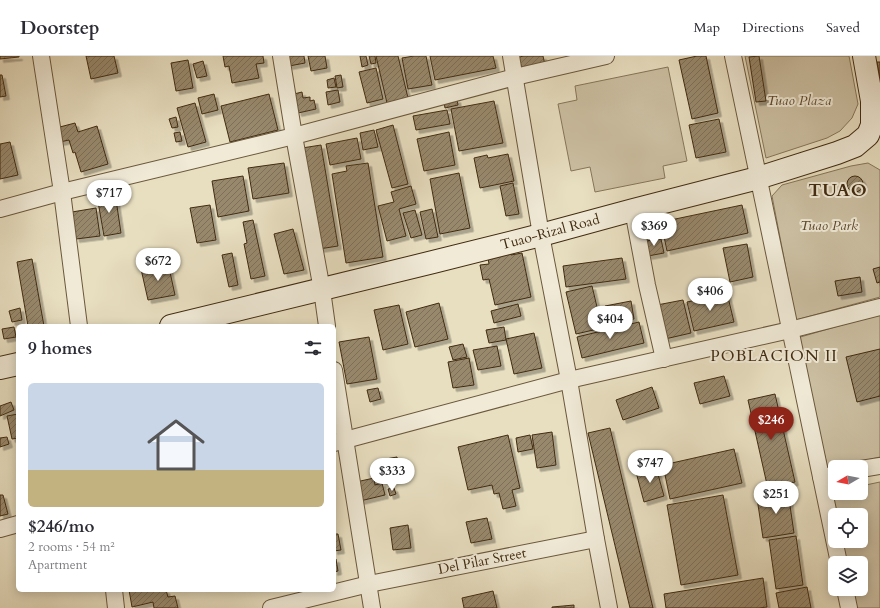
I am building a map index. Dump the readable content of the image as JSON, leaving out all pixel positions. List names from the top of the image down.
{
  "streets": {
    "main road": ["Tuao-Rizal Road"],
    "street": ["Del Pilar Street"]
  },
  "districts": ["TUAO", "POBLACION II"],
  "parks": ["Tuao Plaza", "Tuao Park"],
  "north": "left",
  "page": {
    "header": "Doorstep",
    "nav": ["Map", "Directions", "Saved"],
    "price": [
      "$717",
      "$369",
      "$672",
      "$406",
      "$404",
      "$246",
      "$747",
      "$333",
      "$251"
    ],
    "heading": "9 homes",
    "list": [
      {
        "name": "$246/mo",
        "note": "2 rooms · 54 m² · Apartment"
      }
    ]
  }
}
